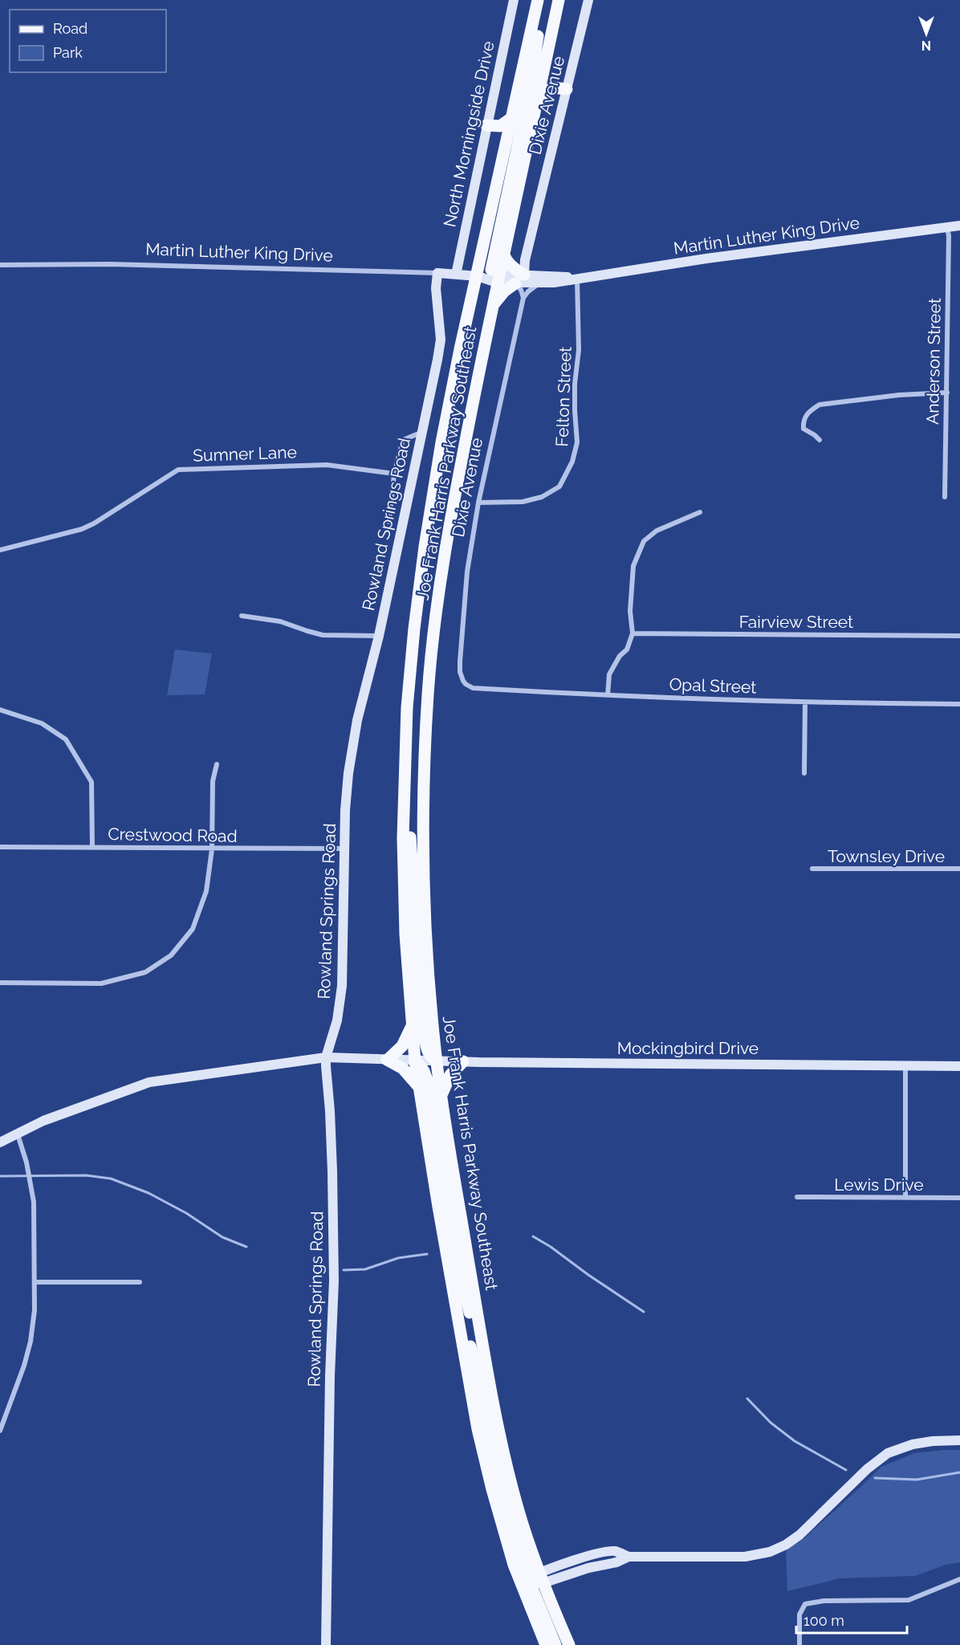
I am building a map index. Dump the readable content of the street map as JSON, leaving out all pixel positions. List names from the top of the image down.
{
  "streets": {
    "main road": ["Joe Frank Harris Parkway Southeast"],
    "street": [
      "Dixie Avenue",
      "North Morningside Drive",
      "Martin Luther King Drive",
      "Anderson Street",
      "Felton Street",
      "Sumner Lane",
      "Rowland Springs Road",
      "Fairview Street",
      "Opal Street",
      "Crestwood Road",
      "Townsley Drive",
      "Mockingbird Drive",
      "Lewis Drive"
    ]
  },
  "crossings": [
    ["Dixie Avenue", "Martin Luther King Drive"],
    ["Dixie Avenue", "Felton Street"],
    ["Dixie Avenue", "Opal Street"],
    ["North Morningside Drive", "Martin Luther King Drive"],
    ["Martin Luther King Drive", "Anderson Street"],
    ["Martin Luther King Drive", "Felton Street"],
    ["Martin Luther King Drive", "Joe Frank Harris Parkway Southeast"],
    ["Martin Luther King Drive", "Rowland Springs Road"],
    ["Joe Frank Harris Parkway Southeast", "Mockingbird Drive"],
    ["Rowland Springs Road", "Crestwood Road"],
    ["Rowland Springs Road", "Mockingbird Drive"]
  ],
  "legend": ["Road", "Park"],
  "scale_bar": "100 m",
  "north": "bottom"
}
